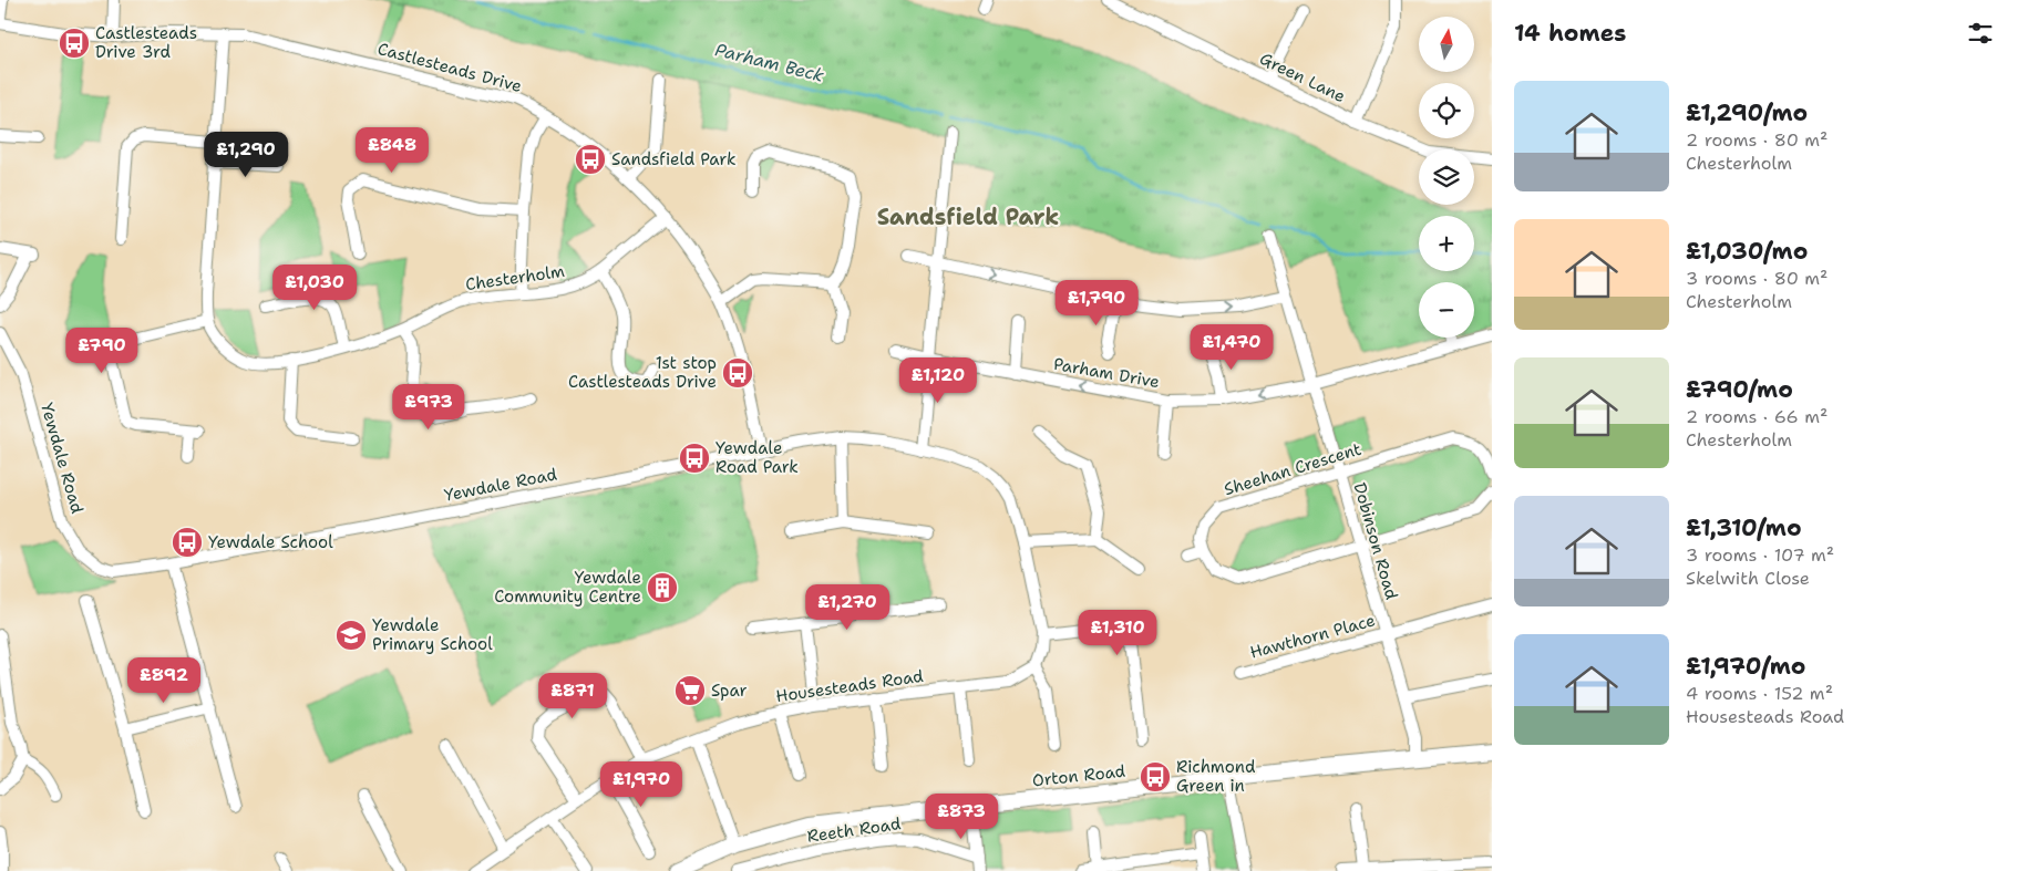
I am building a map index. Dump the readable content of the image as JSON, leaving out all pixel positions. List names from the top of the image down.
{
  "streets": {
    "street": [
      "Castlesteads Drive",
      "Green Lane",
      "Chesterholm",
      "Parham Drive",
      "Yewdale Road",
      "Sheehan Crescent",
      "Dobinson Road",
      "Hawthorn Place",
      "Housesteads Road",
      "Orton Road",
      "Reeth Road"
    ]
  },
  "crossings": [
    ["Castlesteads Drive", "Chesterholm"],
    ["Castlesteads Drive", "Yewdale Road"],
    ["Parham Drive", "Dobinson Road"],
    ["Sheehan Crescent", "Dobinson Road"],
    ["Dobinson Road", "Hawthorn Place"],
    ["Dobinson Road", "Orton Road"]
  ],
  "districts": ["Sandsfield Park"],
  "water": ["Parham Beck"],
  "places": {
    "bus stop": [
      "Castlesteads Drive 3rd",
      "Sandsfield Park",
      "1st stop Castlesteads Drive",
      "Yewdale Road Park",
      "Yewdale School",
      "Richmond Green in"
    ],
    "building": ["Yewdale Community Centre"],
    "school or university": ["Yewdale Primary School"],
    "supermarket": ["Spar"]
  },
  "north": "top",
  "page": {
    "heading": "14 homes",
    "map_buttons": ["+", "−"],
    "list": [
      {
        "name": "£1,290/mo",
        "note": "2 rooms · 80 m² · Chesterholm"
      },
      {
        "name": "£1,030/mo",
        "note": "3 rooms · 80 m² · Chesterholm"
      },
      {
        "name": "£790/mo",
        "note": "2 rooms · 66 m² · Chesterholm"
      },
      {
        "name": "£1,310/mo",
        "note": "3 rooms · 107 m² · Skelwith Close"
      },
      {
        "name": "£1,970/mo",
        "note": "4 rooms · 152 m² · Housesteads Road"
      }
    ],
    "price": [
      "£848",
      "£1,290",
      "£1,030",
      "£1,790",
      "£1,470",
      "£790",
      "£1,120",
      "£973",
      "£1,270",
      "£1,310",
      "£892",
      "£871",
      "£1,970",
      "£873"
    ]
  }
}
